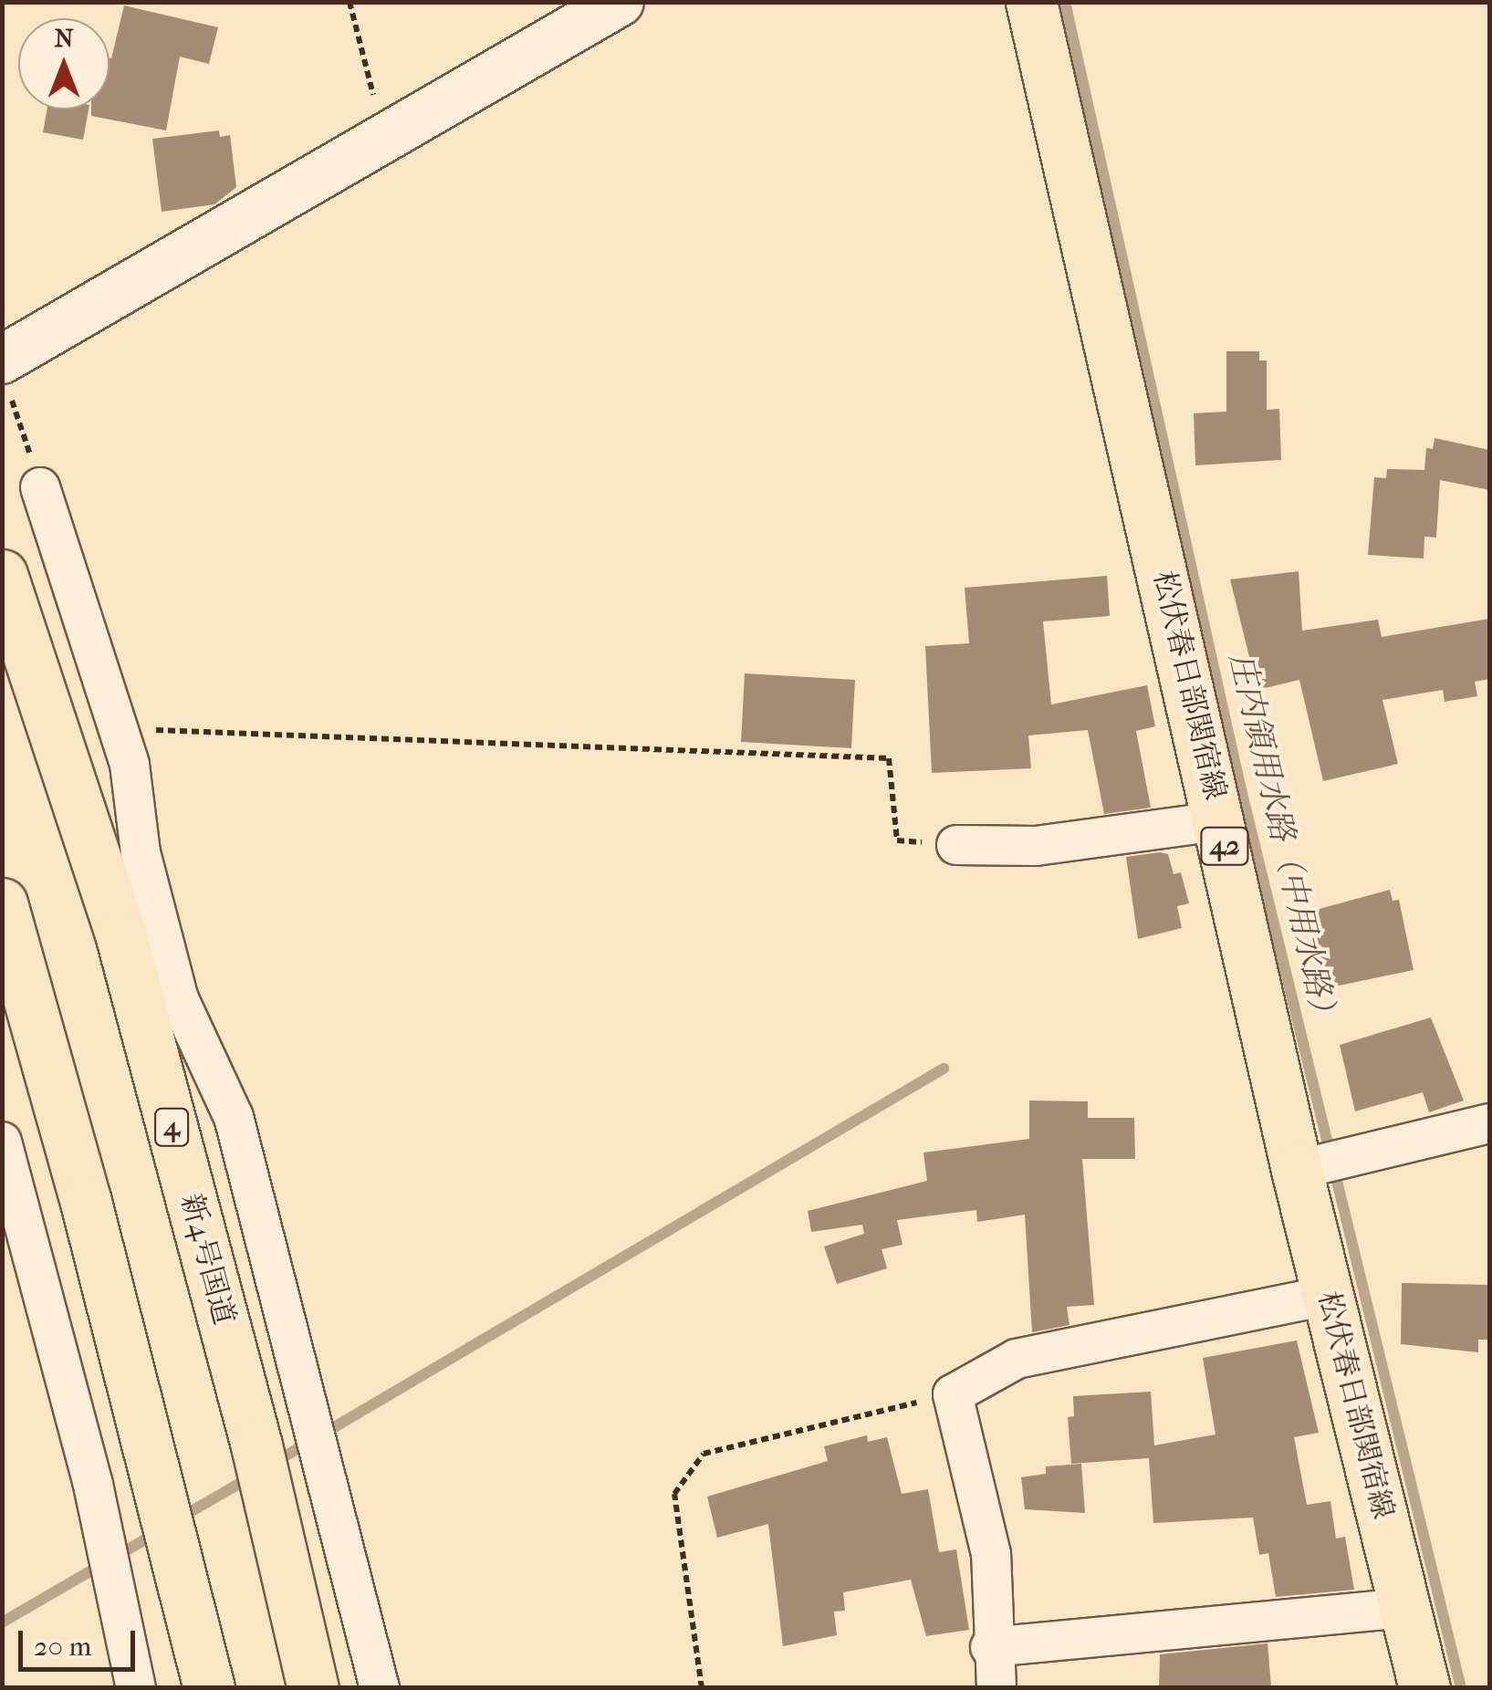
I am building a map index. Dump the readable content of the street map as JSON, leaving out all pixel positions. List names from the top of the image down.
{
  "streets": {
    "main road": [
      "松伏春日部関宿線",
      "42",
      "4",
      "新4号国道"
    ]
  },
  "water": ["庄内領用水路（中用水路）"],
  "scale_bar": "20 m",
  "north": "top"
}
